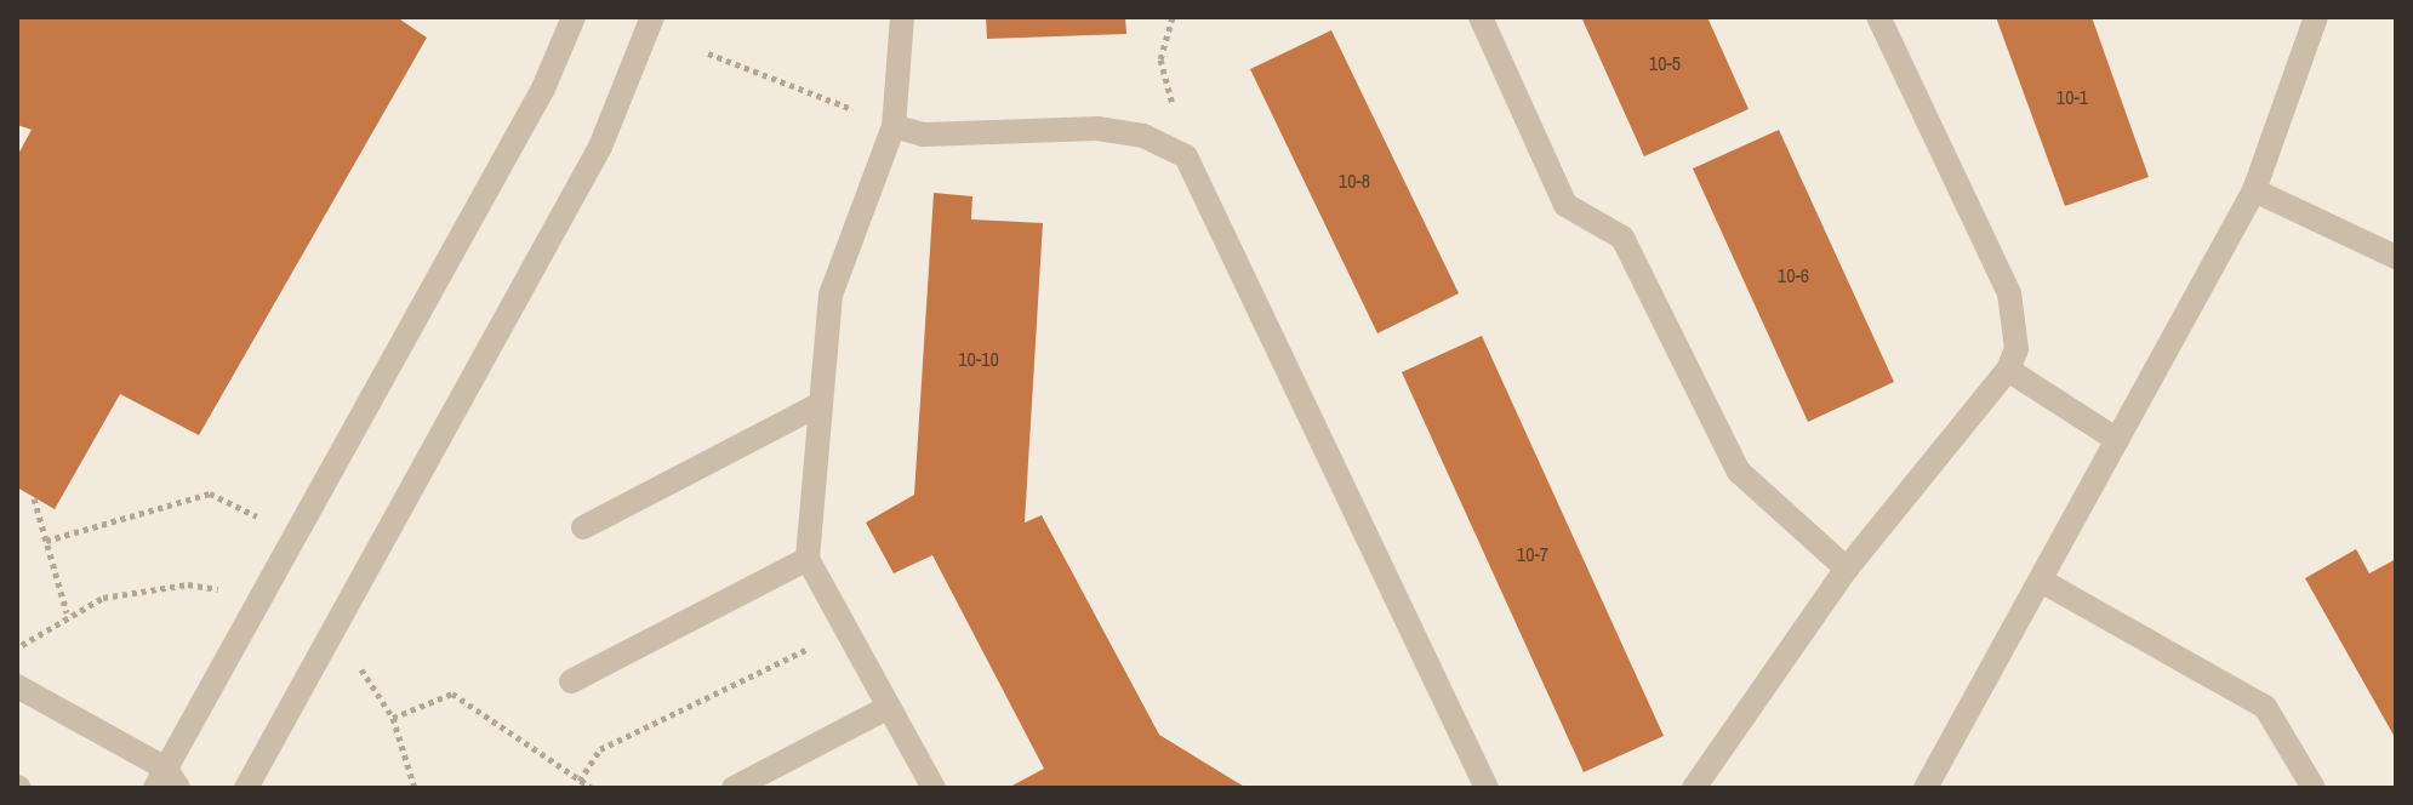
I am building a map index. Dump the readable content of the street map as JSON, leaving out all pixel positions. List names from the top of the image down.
{
  "house_numbers": [
    "10-5",
    "10-1",
    "10-8",
    "10-6",
    "10-10",
    "10-7"
  ]
}
